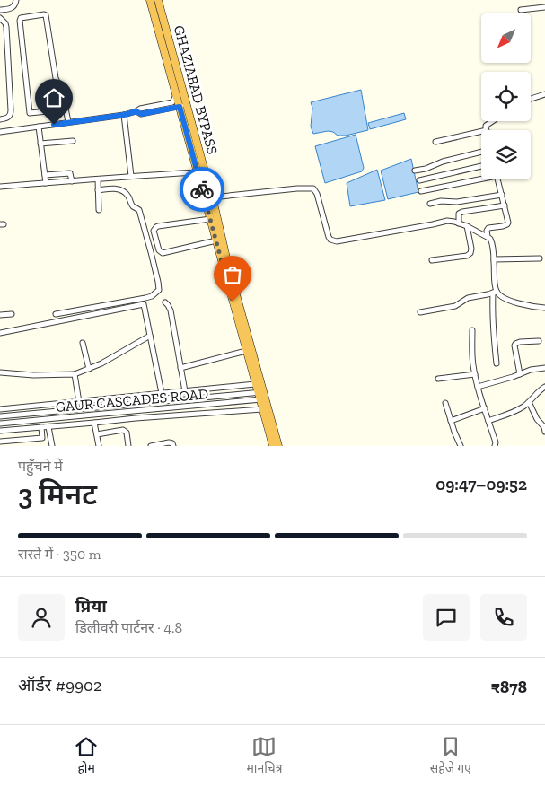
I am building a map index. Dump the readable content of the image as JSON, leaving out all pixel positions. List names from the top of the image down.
{
  "streets": {
    "highway": ["GHAZIABAD BYPASS"],
    "street": ["GAUR CASCADES ROAD"]
  },
  "crossings": [
    ["GHAZIABAD BYPASS", "GAUR CASCADES ROAD"]
  ],
  "north": "bottom left",
  "page": {
    "heading": ["3 मिनट", "पहुँचने में", "09:47–09:52"],
    "panel": [
      "प्रिया",
      "डिलीवरी पार्टनर · 4.8",
      "ऑर्डर #9902",
      "₹878"
    ],
    "bar": "रास्ते में · 350 m",
    "tabs": ["होम", "मानचित्र", "सहेजे गए"]
  }
}
